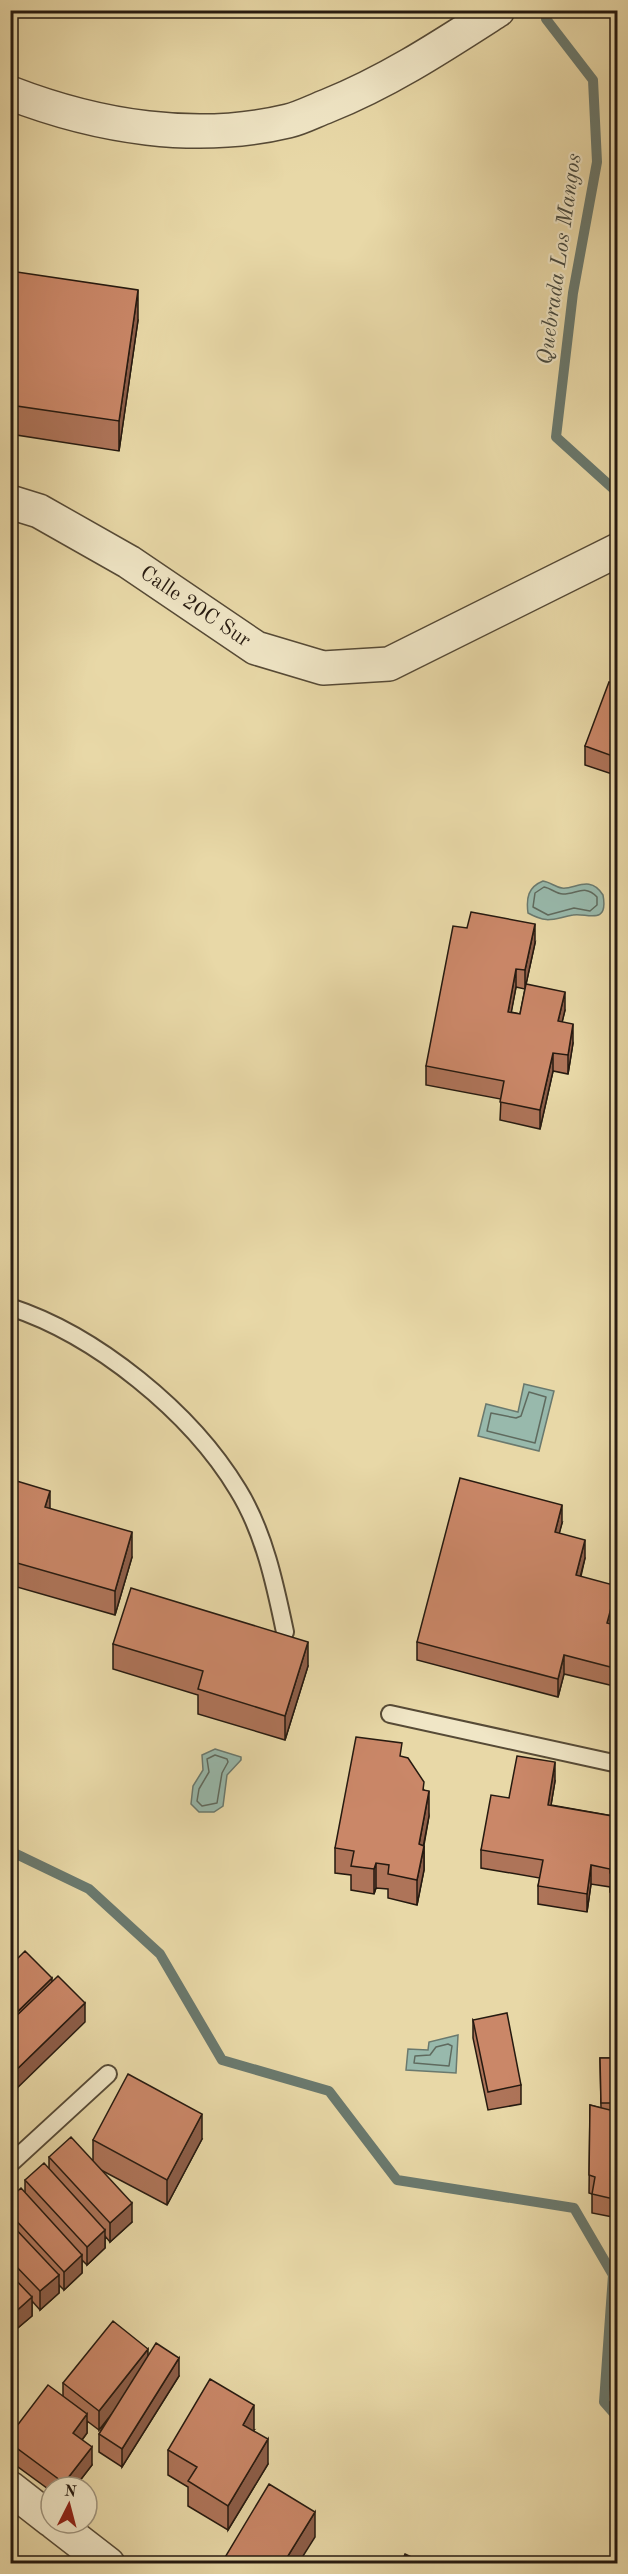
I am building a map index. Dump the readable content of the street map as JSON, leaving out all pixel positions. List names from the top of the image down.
{
  "streets": {
    "street": ["Calle 20C Sur"]
  },
  "water": ["Quebrada Los Mangos"],
  "north": "top"
}
